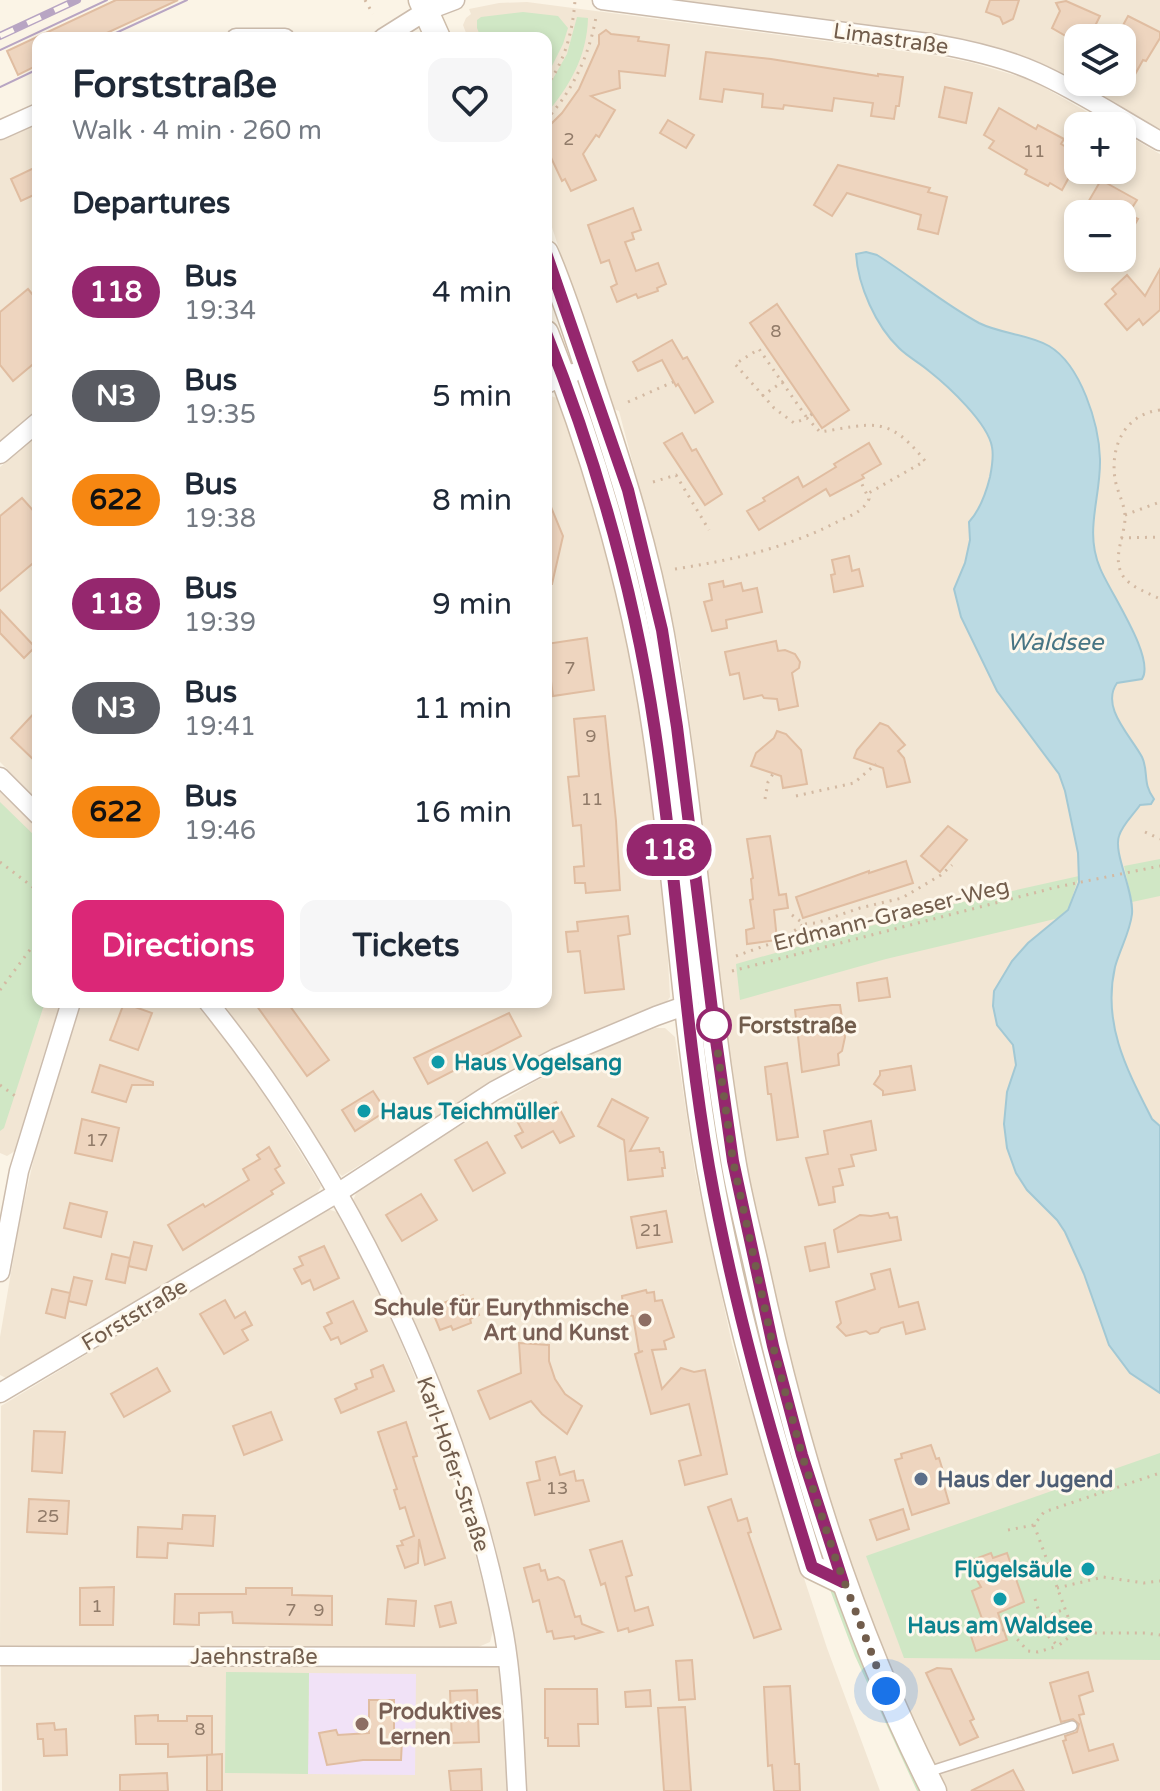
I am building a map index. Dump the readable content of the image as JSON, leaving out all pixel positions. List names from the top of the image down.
{
  "streets": {
    "street": [
      "Limastraße",
      "Forststraße",
      "Karl-Hofer-Straße",
      "Jaehnstraße"
    ],
    "path": ["Erdmann-Graeser-Weg"]
  },
  "crossings": [
    ["Forststraße", "Karl-Hofer-Straße"],
    ["Karl-Hofer-Straße", "Jaehnstraße"]
  ],
  "water": ["Waldsee"],
  "places": [
    "Forststraße",
    "Haus Vogelsang",
    "Haus Teichmüller",
    "Schule für Eurythmische Art und Kunst",
    "Haus der Jugend",
    "Flügelsäule",
    "Haus am Waldsee",
    "Produktives Lernen"
  ],
  "lines": ["bus line 118"],
  "house_numbers": [
    "2",
    "11",
    "8",
    "7",
    "9",
    "11",
    "17",
    "21",
    "13",
    "25",
    "1",
    "7",
    "9",
    "8"
  ],
  "page": {
    "on_map": "118",
    "map_buttons": ["+", "−"],
    "heading": [
      ["Forststraße", "Walk · 4 min · 260 m"],
      "Departures"
    ],
    "list": [
      {
        "mark": "118",
        "name": "Bus",
        "note": "19:34",
        "value": "4 min"
      },
      {
        "mark": "N3",
        "name": "Bus",
        "note": "19:35",
        "value": "5 min"
      },
      {
        "mark": "622",
        "name": "Bus",
        "note": "19:38",
        "value": "8 min"
      },
      {
        "mark": "118",
        "name": "Bus",
        "note": "19:39",
        "value": "9 min"
      },
      {
        "mark": "N3",
        "name": "Bus",
        "note": "19:41",
        "value": "11 min"
      },
      {
        "mark": "622",
        "name": "Bus",
        "note": "19:46",
        "value": "16 min"
      }
    ],
    "buttons": ["Directions", "Tickets"]
  }
}
